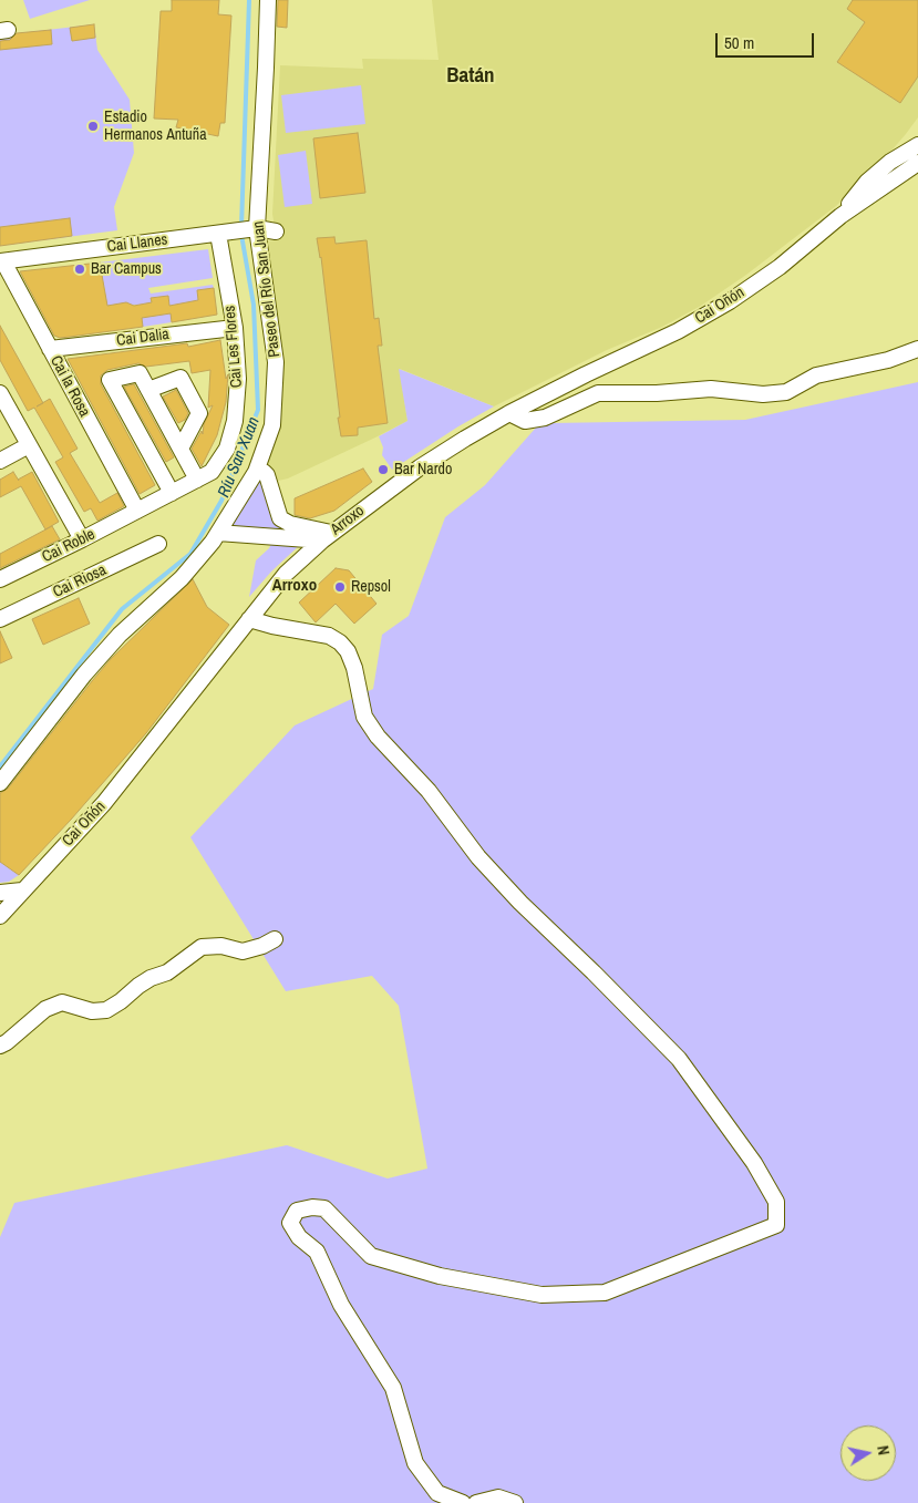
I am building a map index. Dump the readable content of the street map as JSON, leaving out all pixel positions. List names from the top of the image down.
{
  "streets": {
    "street": [
      "Cai Llanes",
      "Paseo del Río San Juan",
      "Cai Oñón",
      "Cai Dalia",
      "Cai Les Flores",
      "Cai la Rosa",
      "Arroxo",
      "Cai Roble",
      "Cai Riosa"
    ]
  },
  "crossings": [
    ["Cai Llanes", "Paseo del Río San Juan"],
    ["Cai Llanes", "Cai Les Flores"],
    ["Cai Llanes", "Cai la Rosa"],
    ["Cai Oñón", "Arroxo"],
    ["Cai Dalia", "Cai Les Flores"],
    ["Cai Dalia", "Cai la Rosa"],
    ["Cai Les Flores", "Cai la Rosa"],
    ["Cai Les Flores", "Cai Roble"],
    ["Cai la Rosa", "Cai Roble"]
  ],
  "districts": ["Batán", "Arroxo"],
  "water": ["Ríu San Xuan"],
  "places": [
    "Estadio Hermanos Antuña",
    "Bar Campus",
    "Bar Nardo",
    "Repsol"
  ],
  "scale_bar": "50 m",
  "north": "right"
}
